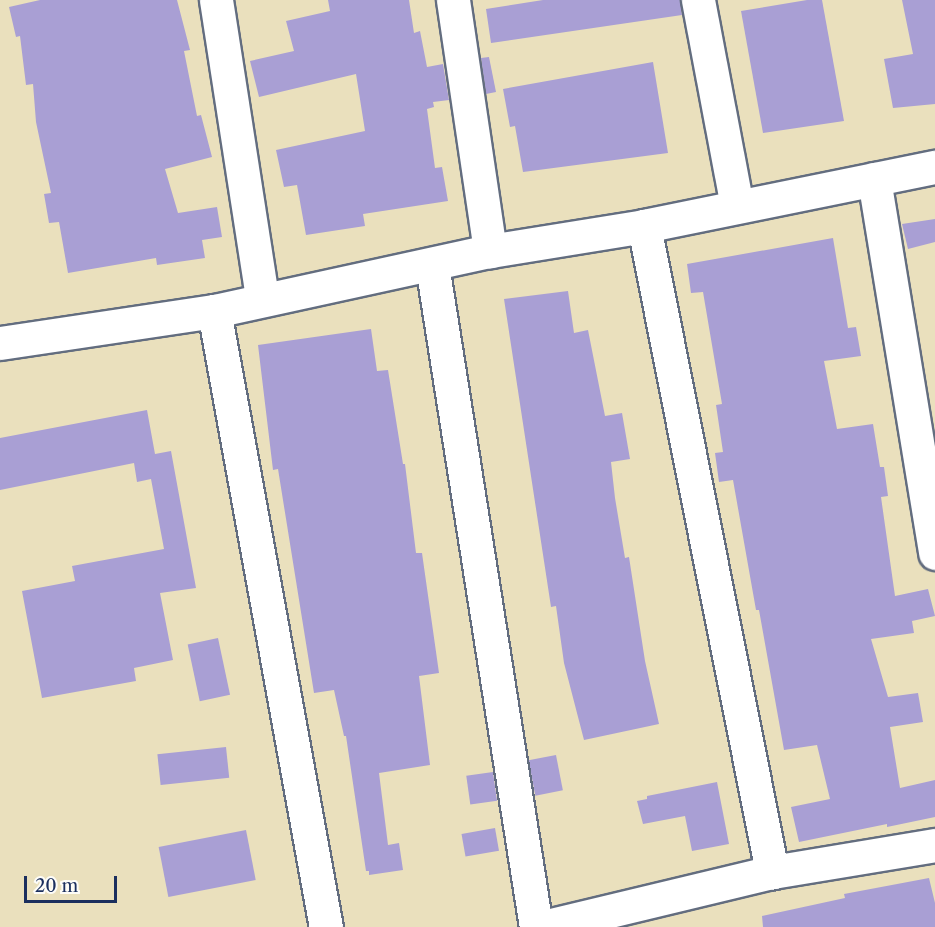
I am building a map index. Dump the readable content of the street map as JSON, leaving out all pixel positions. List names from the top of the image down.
{
  "scale_bar": "20 m"
}
